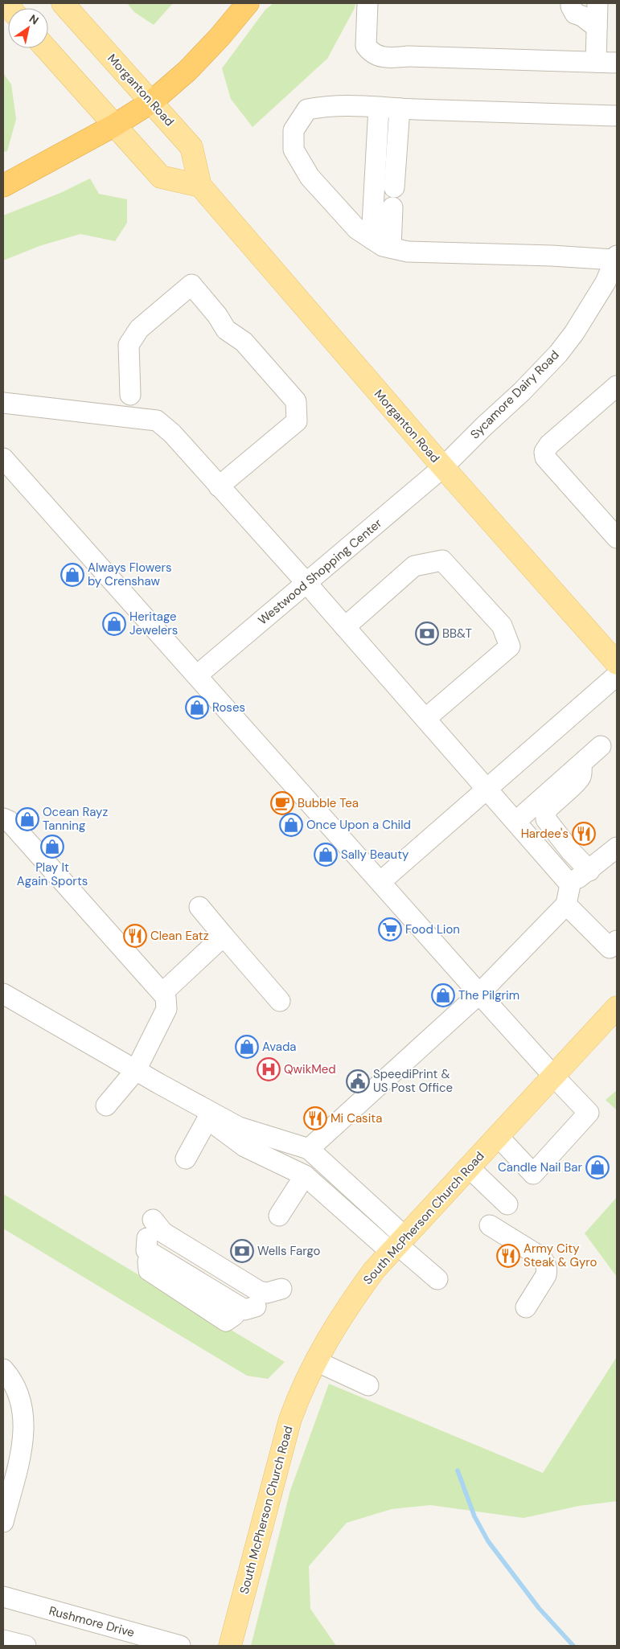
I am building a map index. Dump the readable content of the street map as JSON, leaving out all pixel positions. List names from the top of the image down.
{
  "streets": {
    "main road": ["Morganton Road", "South McPherson Church Road"],
    "street": ["Sycamore Dairy Road", "Westwood Shopping Center", "Rushmore Drive"]
  },
  "crossings": [
    ["Morganton Road", "Sycamore Dairy Road"],
    ["Morganton Road", "Westwood Shopping Center"],
    ["Sycamore Dairy Road", "Westwood Shopping Center"]
  ],
  "places": {
    "shop": [
      "Always Flowers by Crenshaw",
      "Heritage Jewelers",
      "Roses",
      "Ocean Rayz Tanning",
      "Once Upon a Child",
      "Play It Again Sports",
      "Sally Beauty",
      "The Pilgrim",
      "Avada",
      "Candle Nail Bar"
    ],
    "bank": ["BB&T", "Wells Fargo"],
    "cafe": ["Bubble Tea"],
    "restaurant": [
      "Hardee's",
      "Clean Eatz",
      "Mi Casita",
      "Army City Steak & Gyro"
    ],
    "supermarket": ["Food Lion"],
    "hospital": ["QwikMed"],
    "public building": ["SpeediPrint & US Post Office"]
  },
  "north": "top right"
}
